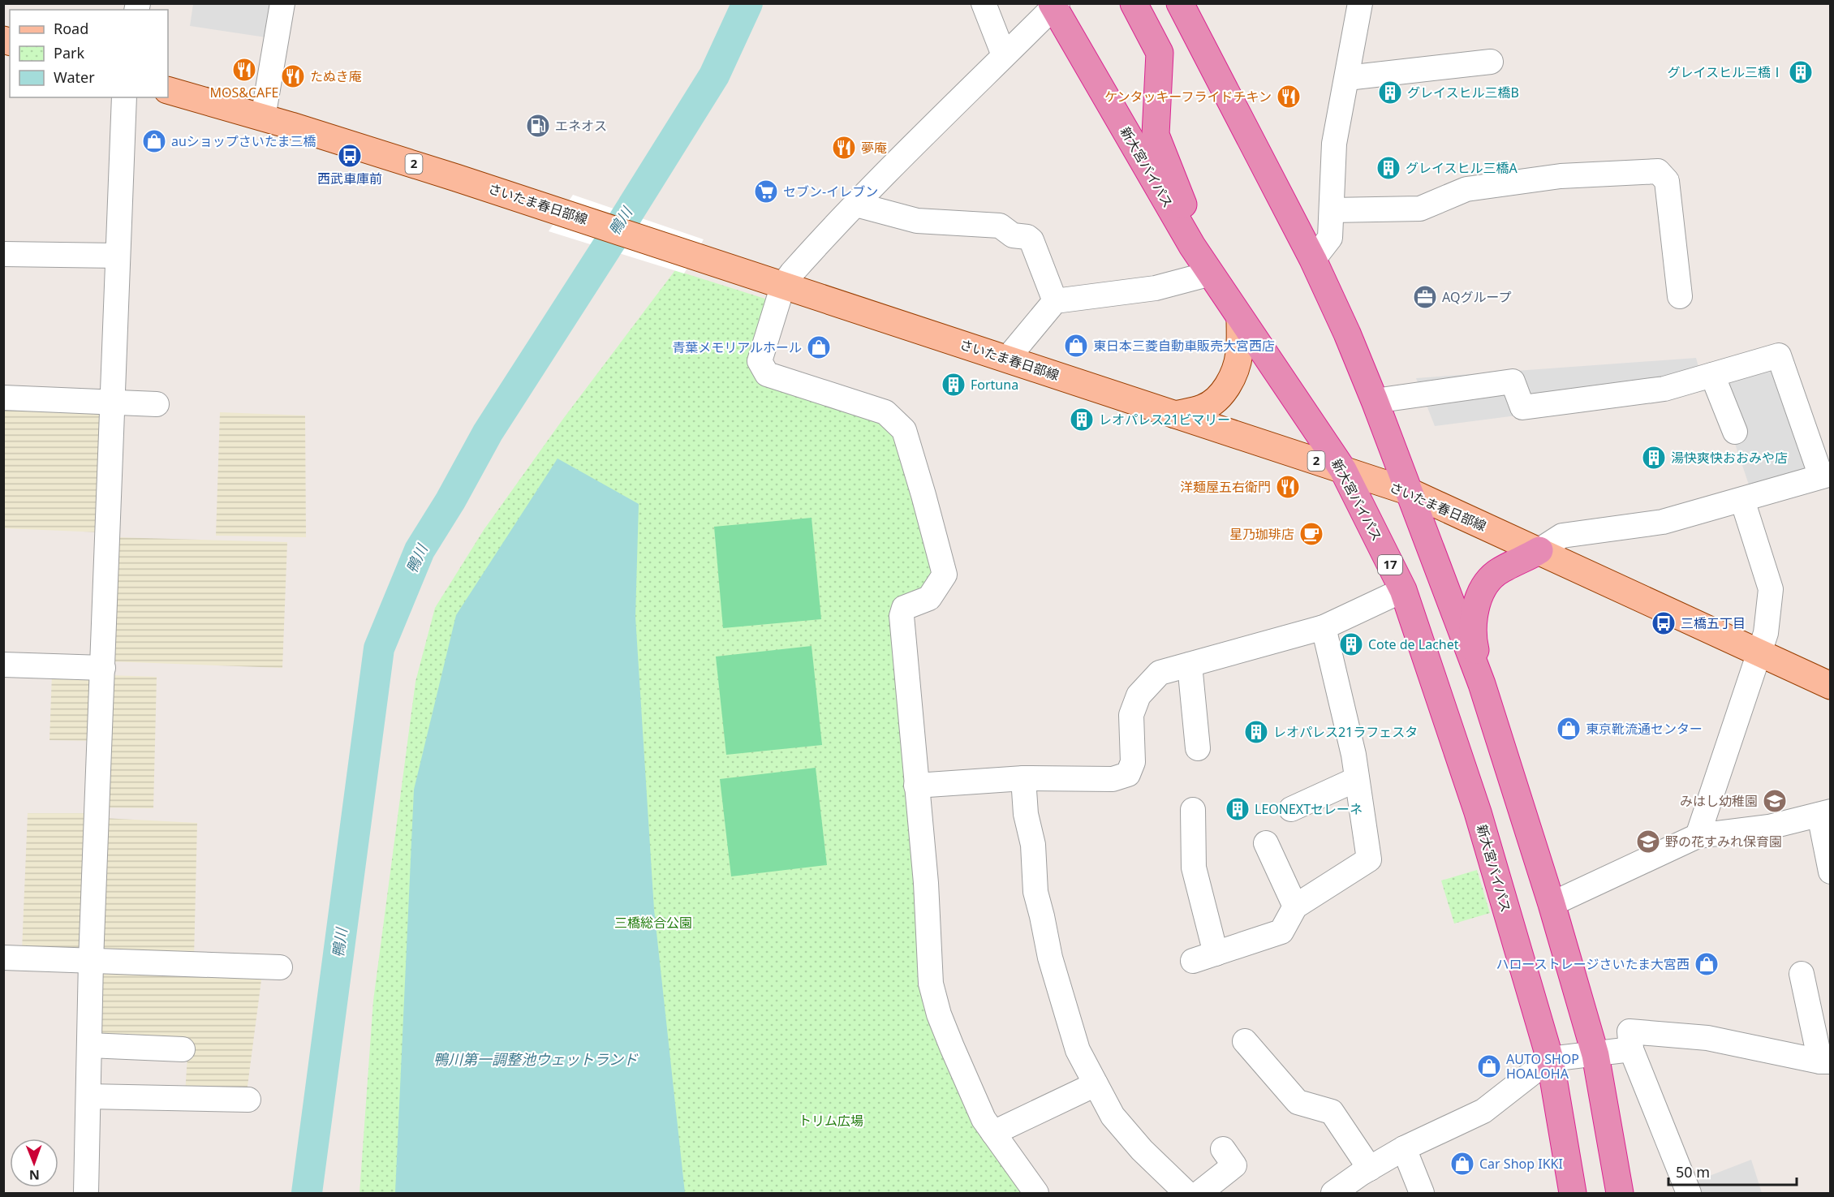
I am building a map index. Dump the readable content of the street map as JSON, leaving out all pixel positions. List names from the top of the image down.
{
  "streets": {
    "highway": ["新大宮バイパス", "17"],
    "main road": ["2", "さいたま春日部線"]
  },
  "crossings": [
    ["新大宮バイパス", "さいたま春日部線"]
  ],
  "water": ["鴨川", "鴨川第一調整池ウェットランド"],
  "parks": ["三橋総合公園", "トリム広場"],
  "places": {
    "restaurant": [
      "MOS&CAFE",
      "たぬき庵",
      "ケンタッキーフライドチキン",
      "夢庵",
      "洋麺屋五右衛門"
    ],
    "building": [
      "グレイスヒル三橋Ⅰ",
      "グレイスヒル三橋B",
      "グレイスヒル三橋A",
      "Fortuna",
      "レオパレス21ビマリー",
      "湯快爽快おおみや店",
      "Cote de Lachet",
      "レオパレス21ラフェスタ",
      "LEONEXTセレーネ"
    ],
    "fuel station": ["エネオス"],
    "shop": [
      "auショップさいたま三橋",
      "東日本三菱自動車販売大宮西店",
      "青葉メモリアルホール",
      "東京靴流通センター",
      "ハローストレージさいたま大宮西",
      "AUTO SHOP HOALOHA",
      "Car Shop IKKI"
    ],
    "bus stop": ["西武車庫前", "三橋五丁目"],
    "supermarket": ["セブン-イレブン"],
    "office": ["AQグループ"],
    "cafe": ["星乃珈琲店"],
    "school or university": ["みはし幼稚園", "野の花すみれ保育園"]
  },
  "legend": ["Road", "Park", "Water"],
  "scale_bar": "50 m",
  "north": "bottom"
}
